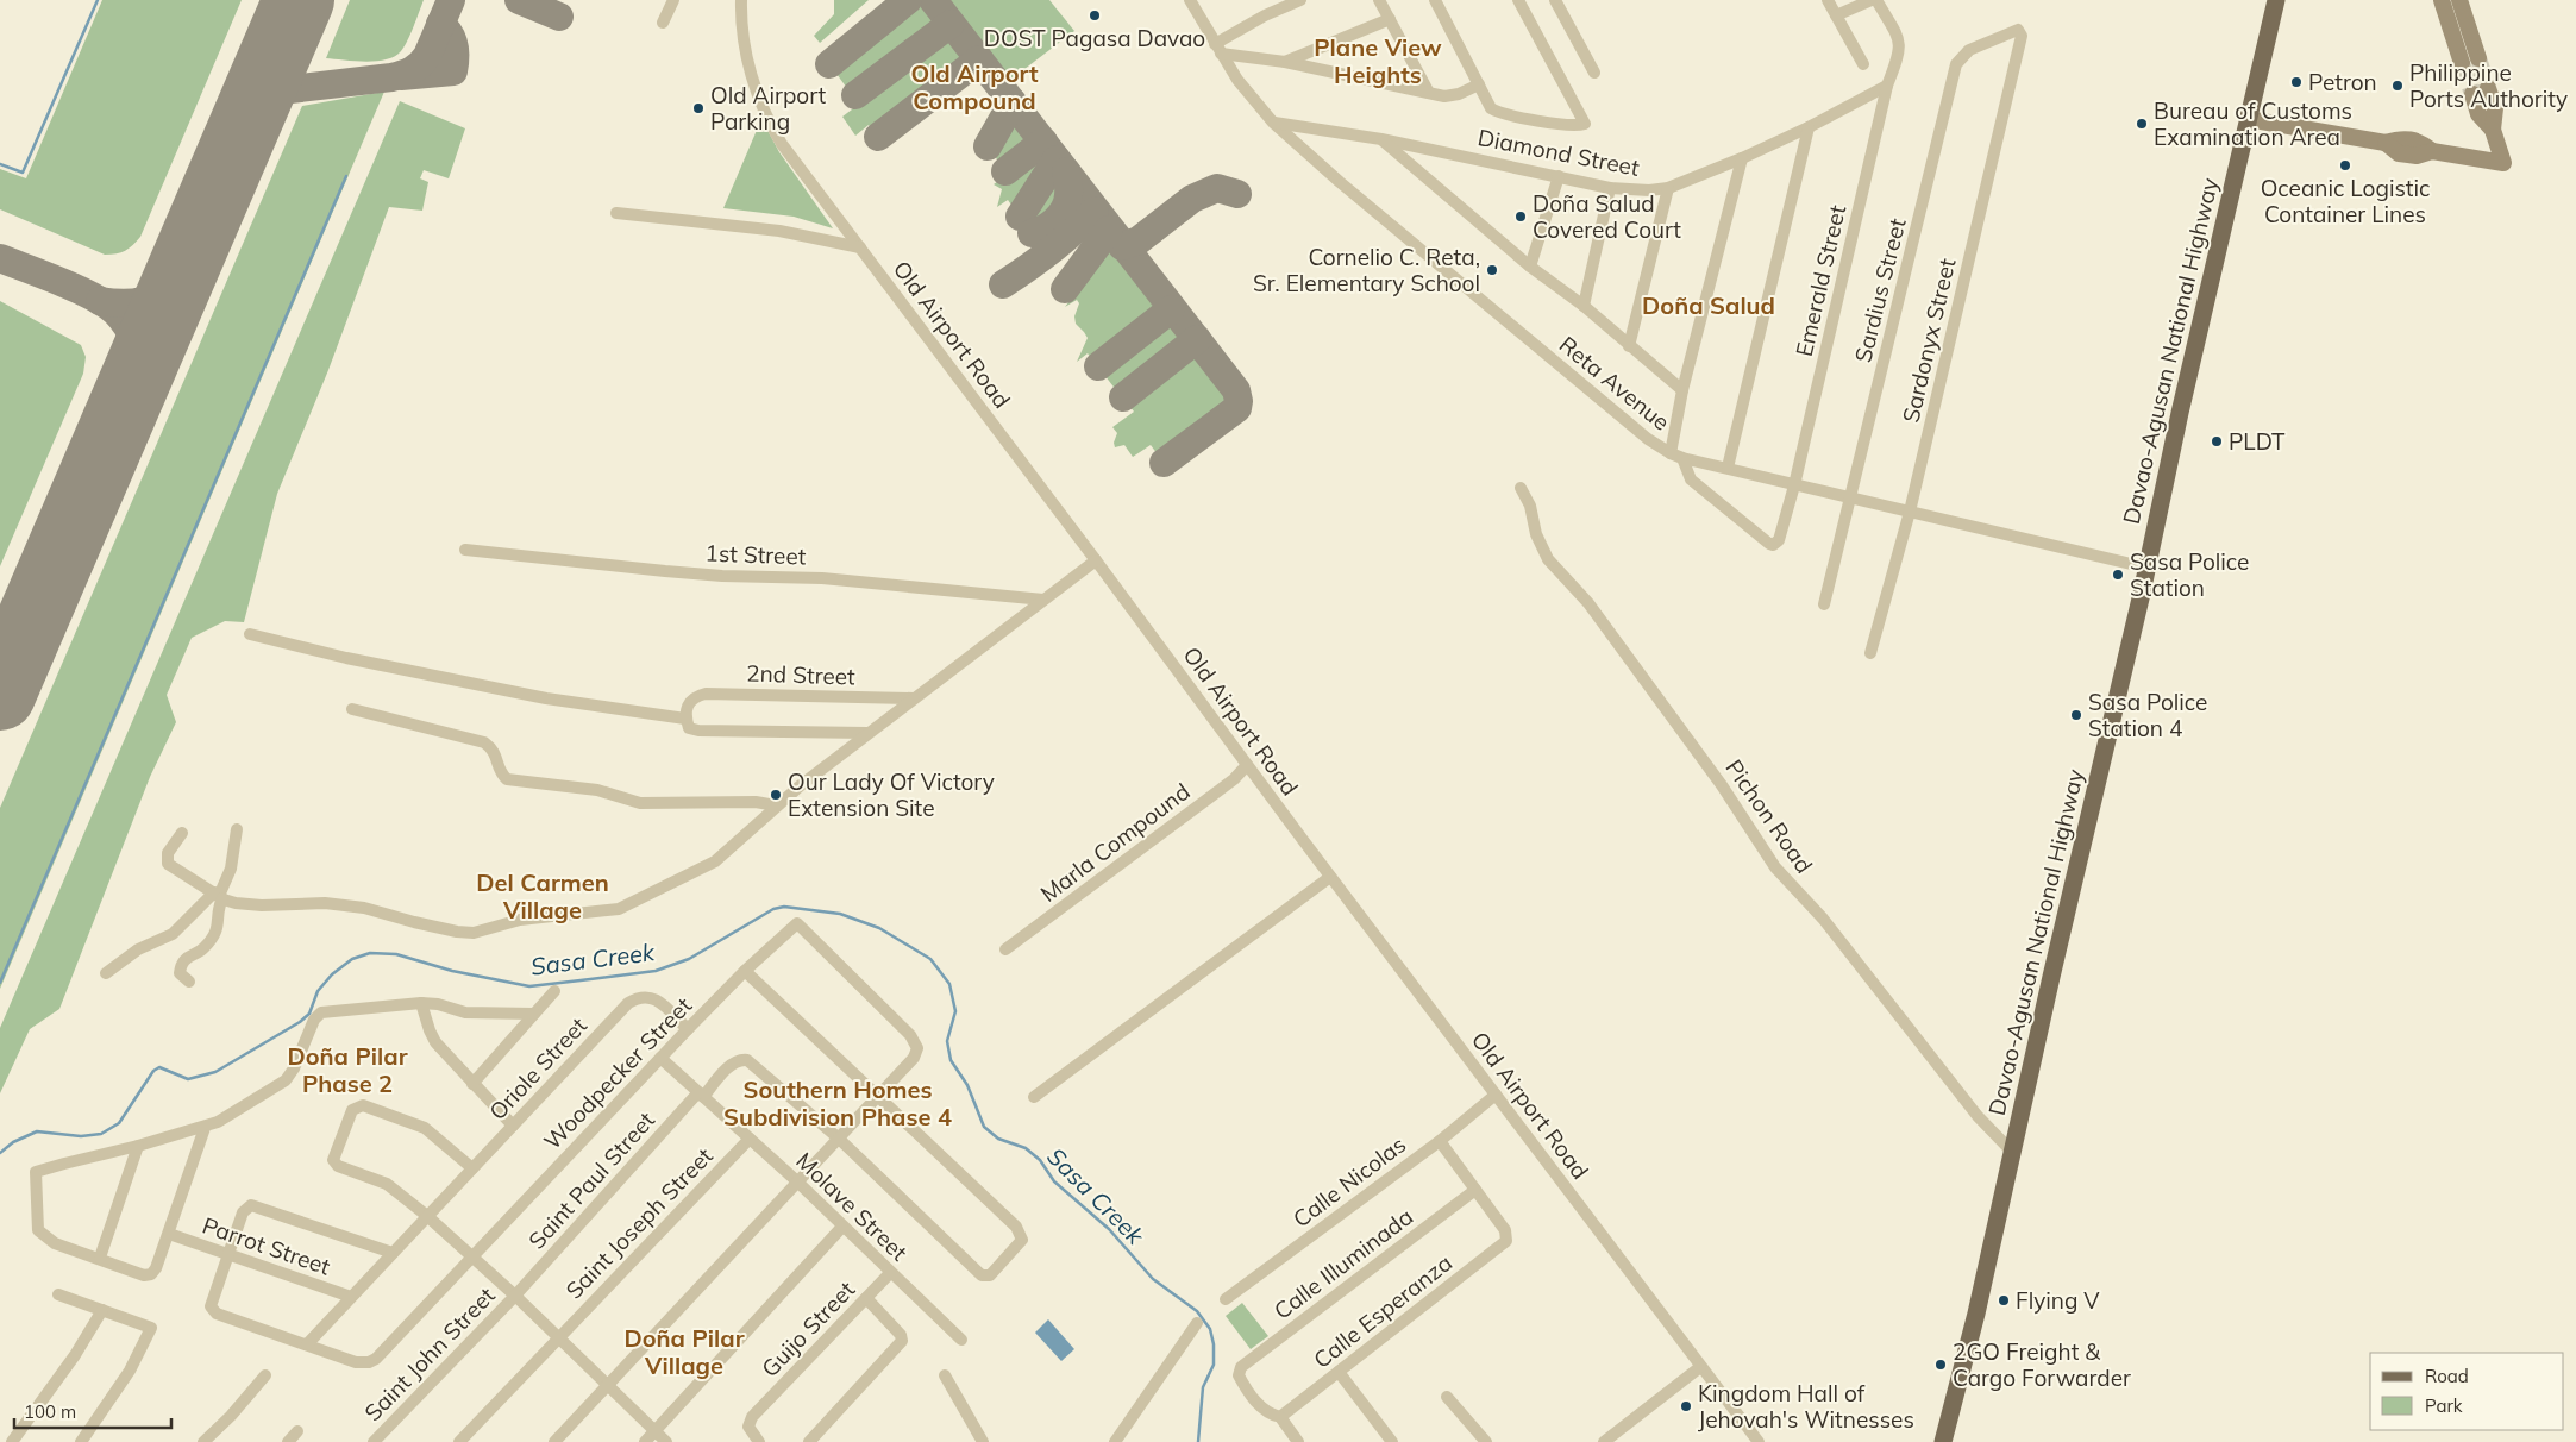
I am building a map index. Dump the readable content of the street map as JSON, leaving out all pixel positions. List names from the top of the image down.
{
  "streets": {
    "main road": ["Davao-Agusan National Highway"],
    "street": [
      "Diamond Street",
      "Emerald Street",
      "Sardius Street",
      "Old Airport Road",
      "Sardonyx Street",
      "Reta Avenue",
      "1st Street",
      "2nd Street",
      "Pichon Road",
      "Marla Compound",
      "Oriole Street",
      "Woodpecker Street",
      "Saint Paul Street",
      "Calle Nicolas",
      "Molave Street",
      "Saint Joseph Street",
      "Parrot Street",
      "Calle Illuminada",
      "Calle Esperanza",
      "Guijo Street",
      "Saint John Street"
    ]
  },
  "crossings": [
    ["Diamond Street", "Emerald Street"],
    ["Diamond Street", "Reta Avenue"],
    ["Emerald Street", "Reta Avenue"],
    ["Sardius Street", "Sardonyx Street"],
    ["Sardius Street", "Reta Avenue"],
    ["Old Airport Road", "Marla Compound"],
    ["Old Airport Road", "Calle Nicolas"],
    ["Sardonyx Street", "Reta Avenue"],
    ["Davao-Agusan National Highway", "Reta Avenue"],
    ["Davao-Agusan National Highway", "Pichon Road"],
    ["Oriole Street", "Woodpecker Street"],
    ["Oriole Street", "Parrot Street"],
    ["Woodpecker Street", "Molave Street"],
    ["Saint Paul Street", "Molave Street"],
    ["Saint Paul Street", "Saint John Street"],
    ["Molave Street", "Saint Joseph Street"],
    ["Molave Street", "Guijo Street"],
    ["Calle Illuminada", "Calle Esperanza"]
  ],
  "districts": [
    "Plane View Heights",
    "Old Airport Compound",
    "Doña Salud",
    "Del Carmen Village",
    "Doña Pilar Phase 2",
    "Southern Homes Subdivision Phase 4",
    "Doña Pilar Village"
  ],
  "water": ["Sasa Creek"],
  "places": [
    "DOST Pagasa Davao",
    "Petron",
    "Philippine Ports Authority",
    "Old Airport Parking",
    "Bureau of Customs Examination Area",
    "Oceanic Logistic Container Lines",
    "Doña Salud Covered Court",
    "Cornelio C. Reta, Sr. Elementary School",
    "PLDT",
    "Sasa Police Station",
    "Sasa Police Station 4",
    "Our Lady Of Victory Extension Site",
    "Flying V",
    "2GO Freight & Cargo Forwarder",
    "Kingdom Hall of Jehovah's Witnesses"
  ],
  "legend": ["Road", "Park"],
  "scale_bar": "100 m"
}
